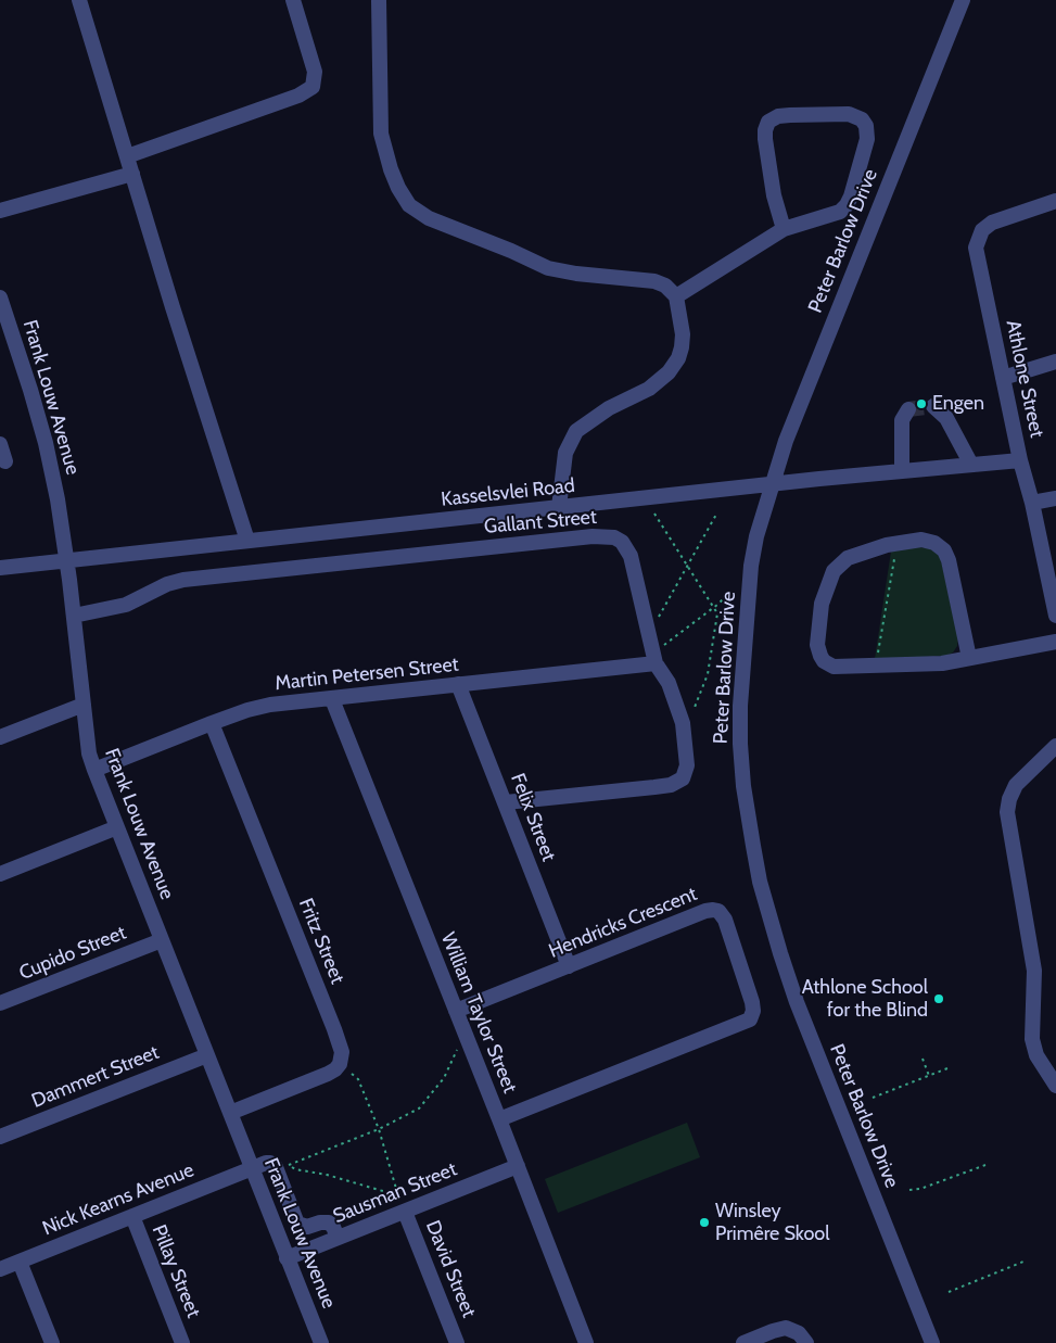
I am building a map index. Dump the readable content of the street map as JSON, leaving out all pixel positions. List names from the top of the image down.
{
  "streets": {
    "street": [
      "Peter Barlow Drive",
      "Athlone Street",
      "Frank Louw Avenue",
      "Kasselsvlei Road",
      "Gallant Street",
      "Martin Petersen Street",
      "Felix Street",
      "Hendricks Crescent",
      "Fritz Street",
      "Cupido Street",
      "William Taylor Street",
      "Dammert Street",
      "Sausman Street",
      "Nick Kearns Avenue",
      "David Street",
      "Pillay Street"
    ]
  },
  "crossings": [
    ["Peter Barlow Drive", "Kasselsvlei Road"],
    ["Athlone Street", "Kasselsvlei Road"],
    ["Frank Louw Avenue", "Kasselsvlei Road"],
    ["Frank Louw Avenue", "Gallant Street"],
    ["Frank Louw Avenue", "Martin Petersen Street"],
    ["Frank Louw Avenue", "Cupido Street"],
    ["Frank Louw Avenue", "Dammert Street"],
    ["Frank Louw Avenue", "Sausman Street"],
    ["Frank Louw Avenue", "Nick Kearns Avenue"],
    ["Gallant Street", "Martin Petersen Street"],
    ["Gallant Street", "Felix Street"],
    ["Martin Petersen Street", "Felix Street"],
    ["Martin Petersen Street", "Fritz Street"],
    ["Martin Petersen Street", "William Taylor Street"],
    ["Felix Street", "Hendricks Crescent"],
    ["Hendricks Crescent", "William Taylor Street"],
    ["William Taylor Street", "Sausman Street"],
    ["Sausman Street", "David Street"],
    ["Nick Kearns Avenue", "Pillay Street"]
  ],
  "places": ["Engen", "Athlone School for the Blind", "Winsley Primêre Skool"]
}
